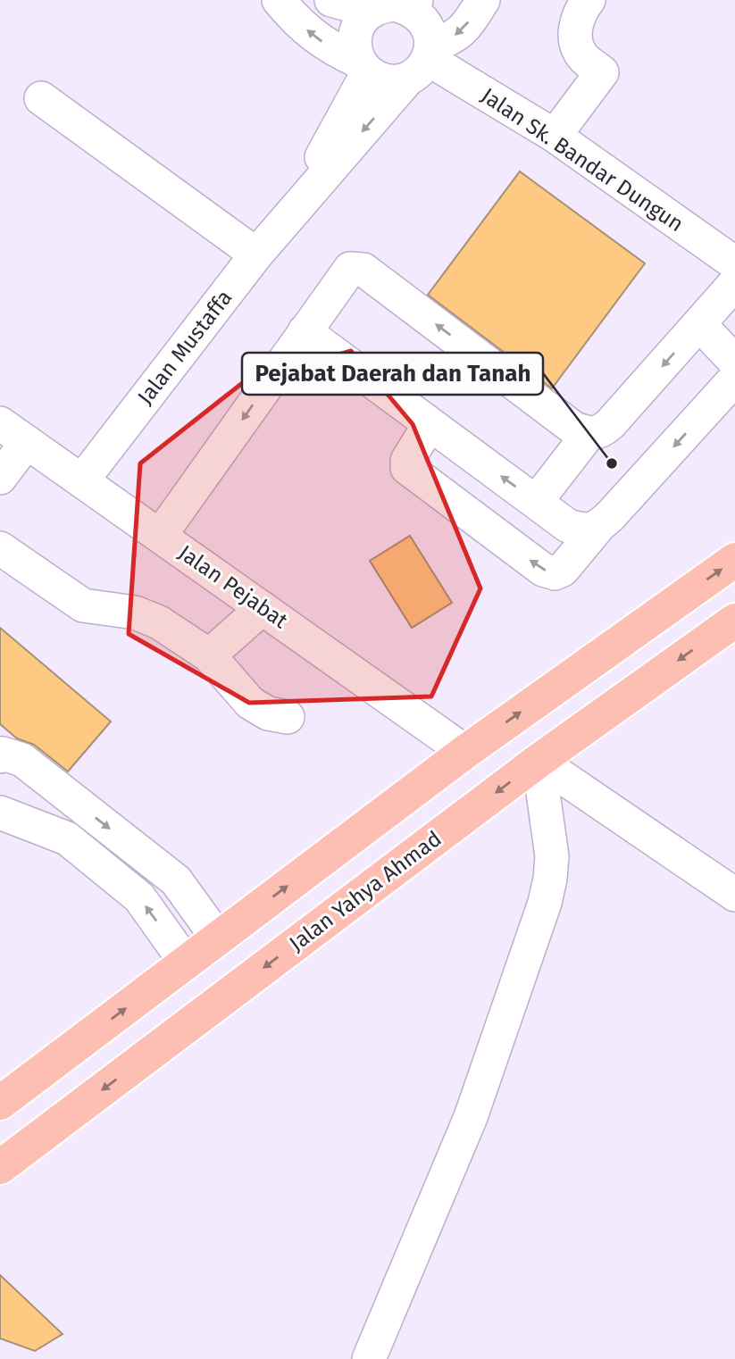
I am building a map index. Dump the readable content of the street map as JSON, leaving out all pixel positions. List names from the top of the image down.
{
  "streets": {
    "main road": ["Jalan Yahya Ahmad"],
    "street": ["Jalan Sk. Bandar Dungun", "Jalan Mustaffa", "Jalan Pejabat"]
  },
  "crossings": [
    ["Jalan Sk. Bandar Dungun", "Jalan Mustaffa"],
    ["Jalan Mustaffa", "Jalan Pejabat"]
  ],
  "places": ["Pejabat Daerah dan Tanah"]
}
